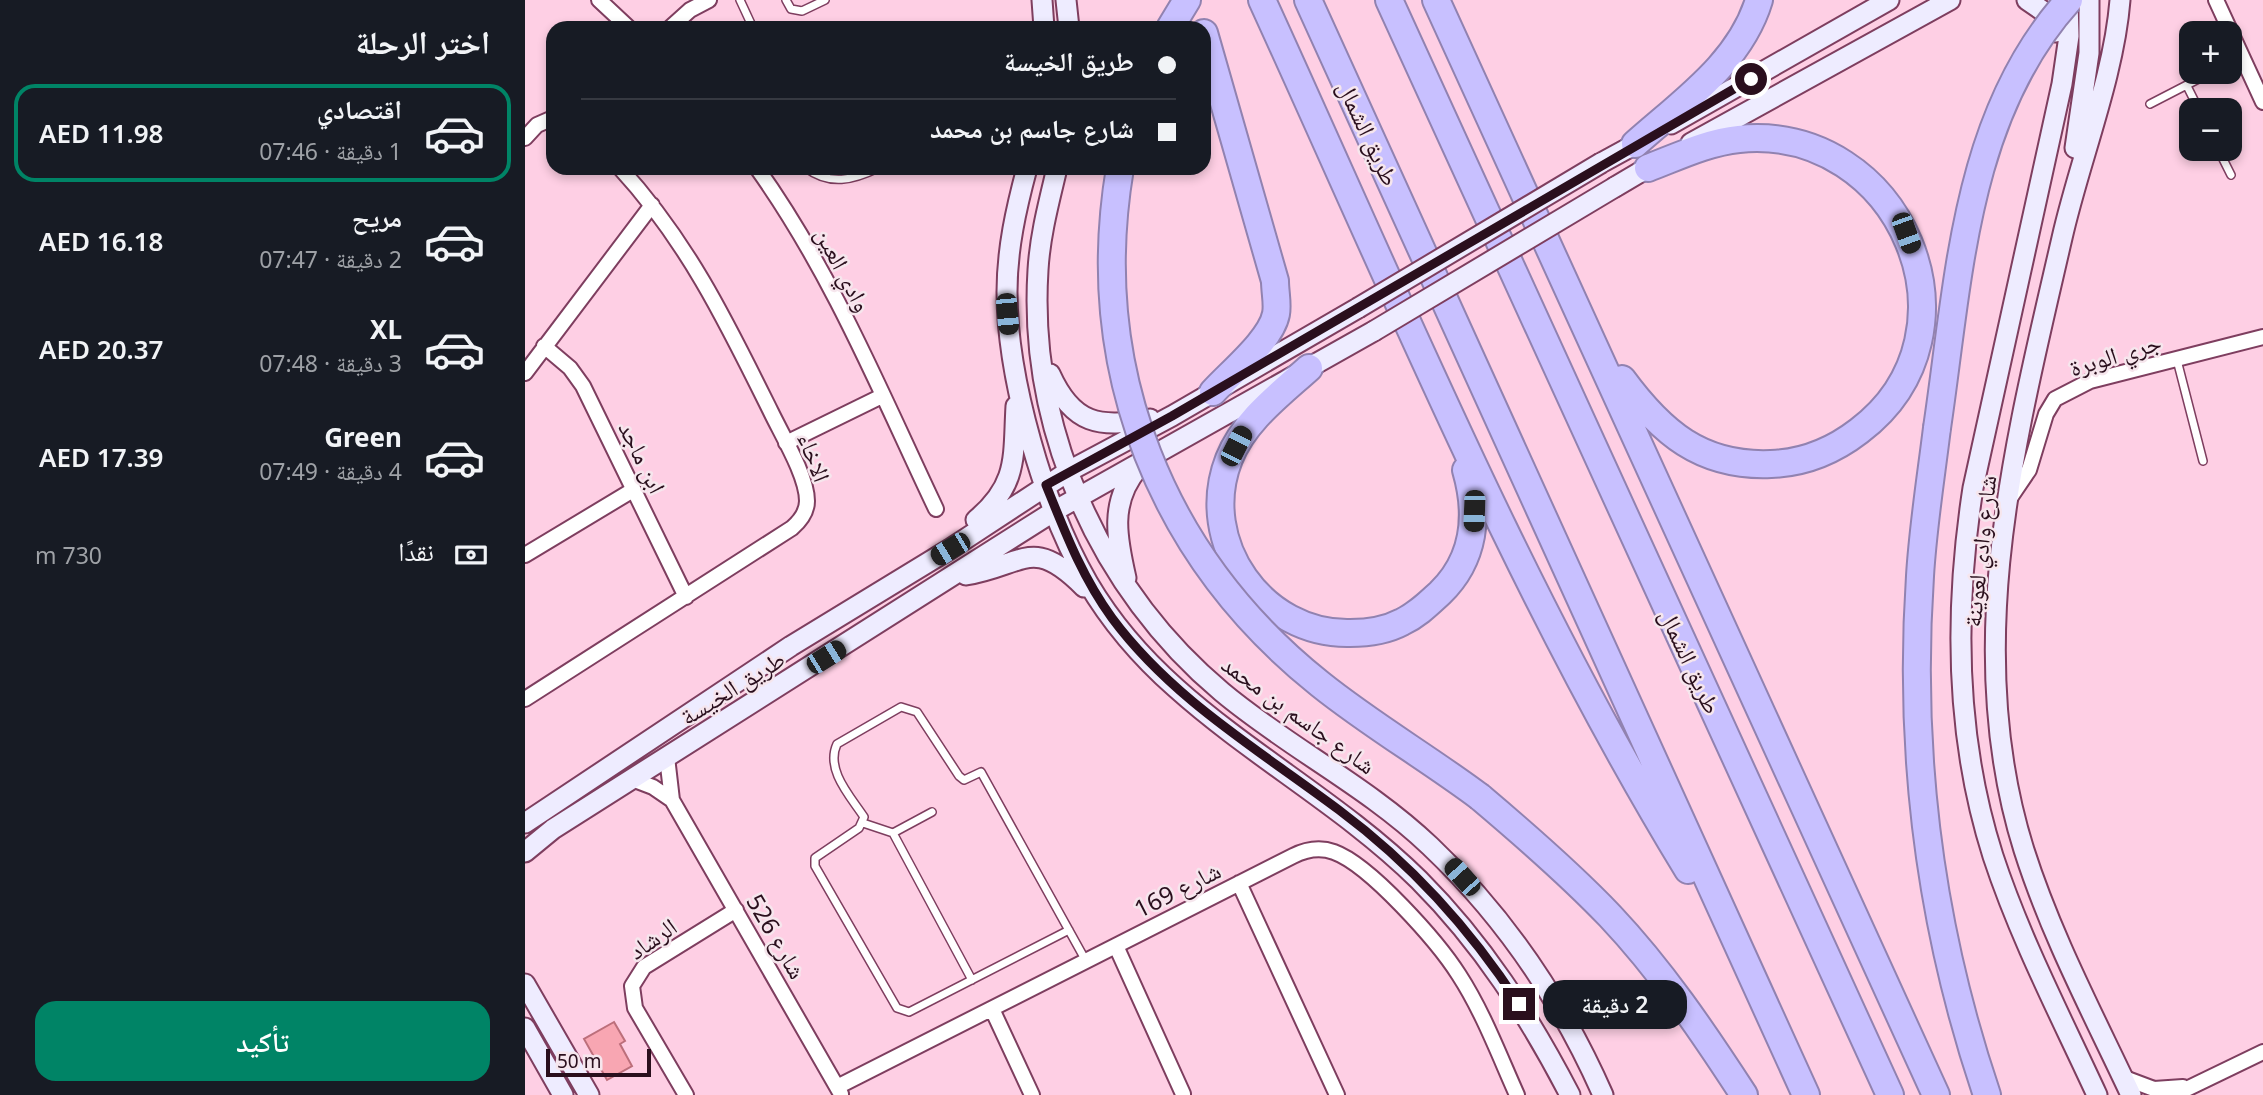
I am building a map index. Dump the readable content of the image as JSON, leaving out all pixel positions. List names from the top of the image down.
{
  "streets": {
    "highway": ["طريق الشمال"],
    "main road": ["شارع وادي لعوينة", "طريق الخيسة", "شارع جاسم بن محمد"],
    "street": [
      "وادي العين",
      "جري الوبرة",
      "ابن ماجد",
      "الاخاء",
      "شارع 169",
      "شارع 526",
      "الرشاد"
    ]
  },
  "crossings": [
    ["جري الوبرة", "شارع وادي لعوينة"],
    ["ابن ماجد", "الاخاء"],
    ["طريق الخيسة", "شارع جاسم بن محمد"],
    ["طريق الخيسة", "شارع 526"],
    ["شارع 169", "شارع 526"],
    ["شارع 526", "الرشاد"]
  ],
  "scale_bar": "50 m",
  "page": {
    "heading": "اختر الرحلة",
    "map_buttons": ["+", "−"],
    "banner": ["طريق الخيسة", "شارع جاسم بن محمد"],
    "list": [
      {
        "name": "اقتصادي",
        "note": "1 دقيقة · 07:46",
        "value": "AED 11.98"
      },
      {
        "name": "مريح",
        "note": "2 دقيقة · 07:47",
        "value": "AED 16.18"
      },
      {
        "name": "XL",
        "note": "3 دقيقة · 07:48",
        "value": "AED 20.37"
      },
      {
        "name": "Green",
        "note": "4 دقيقة · 07:49",
        "value": "AED 17.39"
      }
    ],
    "pay": ["نقدًا", "730 m"],
    "bubble": "2 دقيقة",
    "buttons": "تأكيد",
    "scale": "50 m"
  }
}
